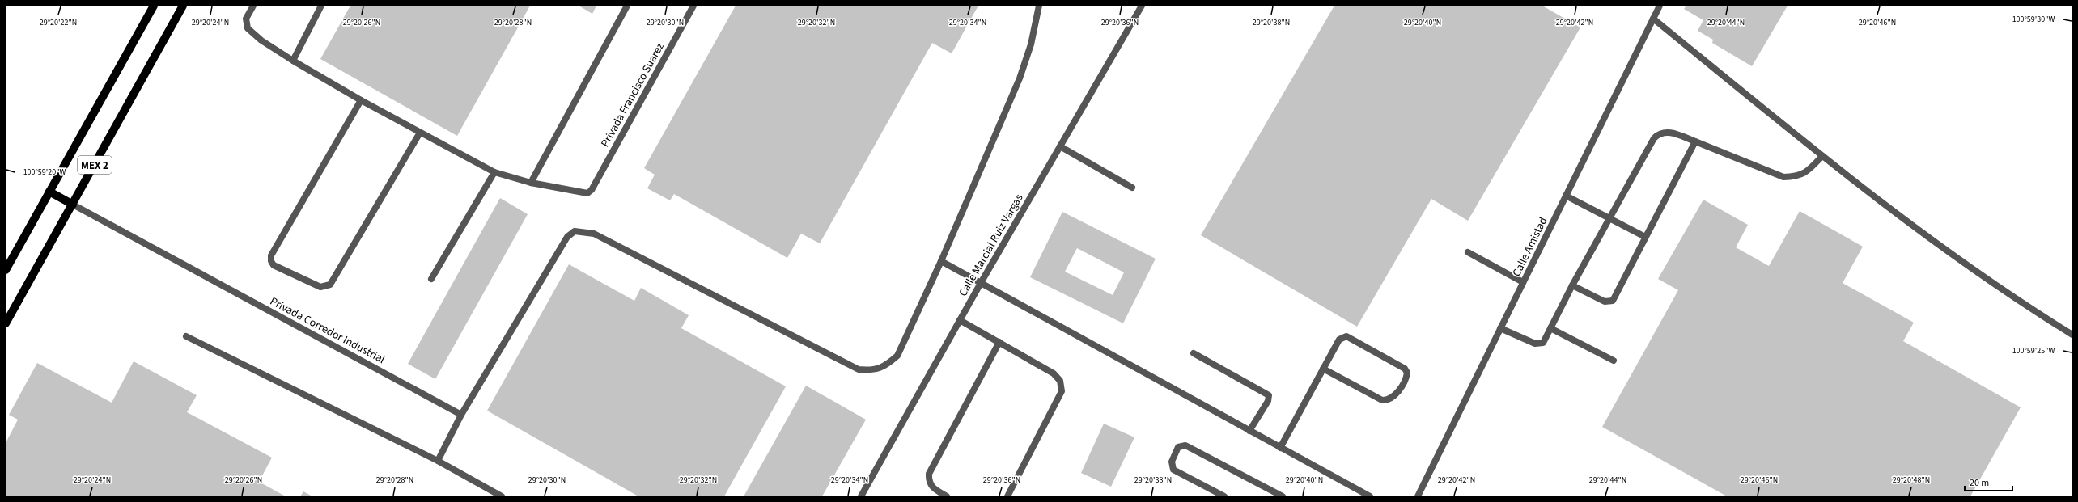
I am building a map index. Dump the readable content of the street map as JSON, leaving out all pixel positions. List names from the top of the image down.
{
  "streets": {
    "main road": ["MEX 2"],
    "street": [
      "Privada Francisco Suarez",
      "Calle Marcial Ruiz Vargas",
      "Calle Amistad",
      "Privada Corredor Industrial"
    ]
  },
  "crossings": [
    ["MEX 2", "Privada Corredor Industrial"]
  ],
  "scale_bar": "20 m",
  "coordinates": [
    "100°59'30\"W",
    "29°20'22\"N",
    "29°20'24\"N",
    "29°20'26\"N",
    "29°20'28\"N",
    "29°20'30\"N",
    "29°20'32\"N",
    "29°20'34\"N",
    "29°20'36\"N",
    "29°20'38\"N",
    "29°20'40\"N",
    "29°20'42\"N",
    "29°20'44\"N",
    "29°20'46\"N",
    "100°59'20\"W",
    "100°59'25\"W",
    "29°20'48\"N"
  ]
}
